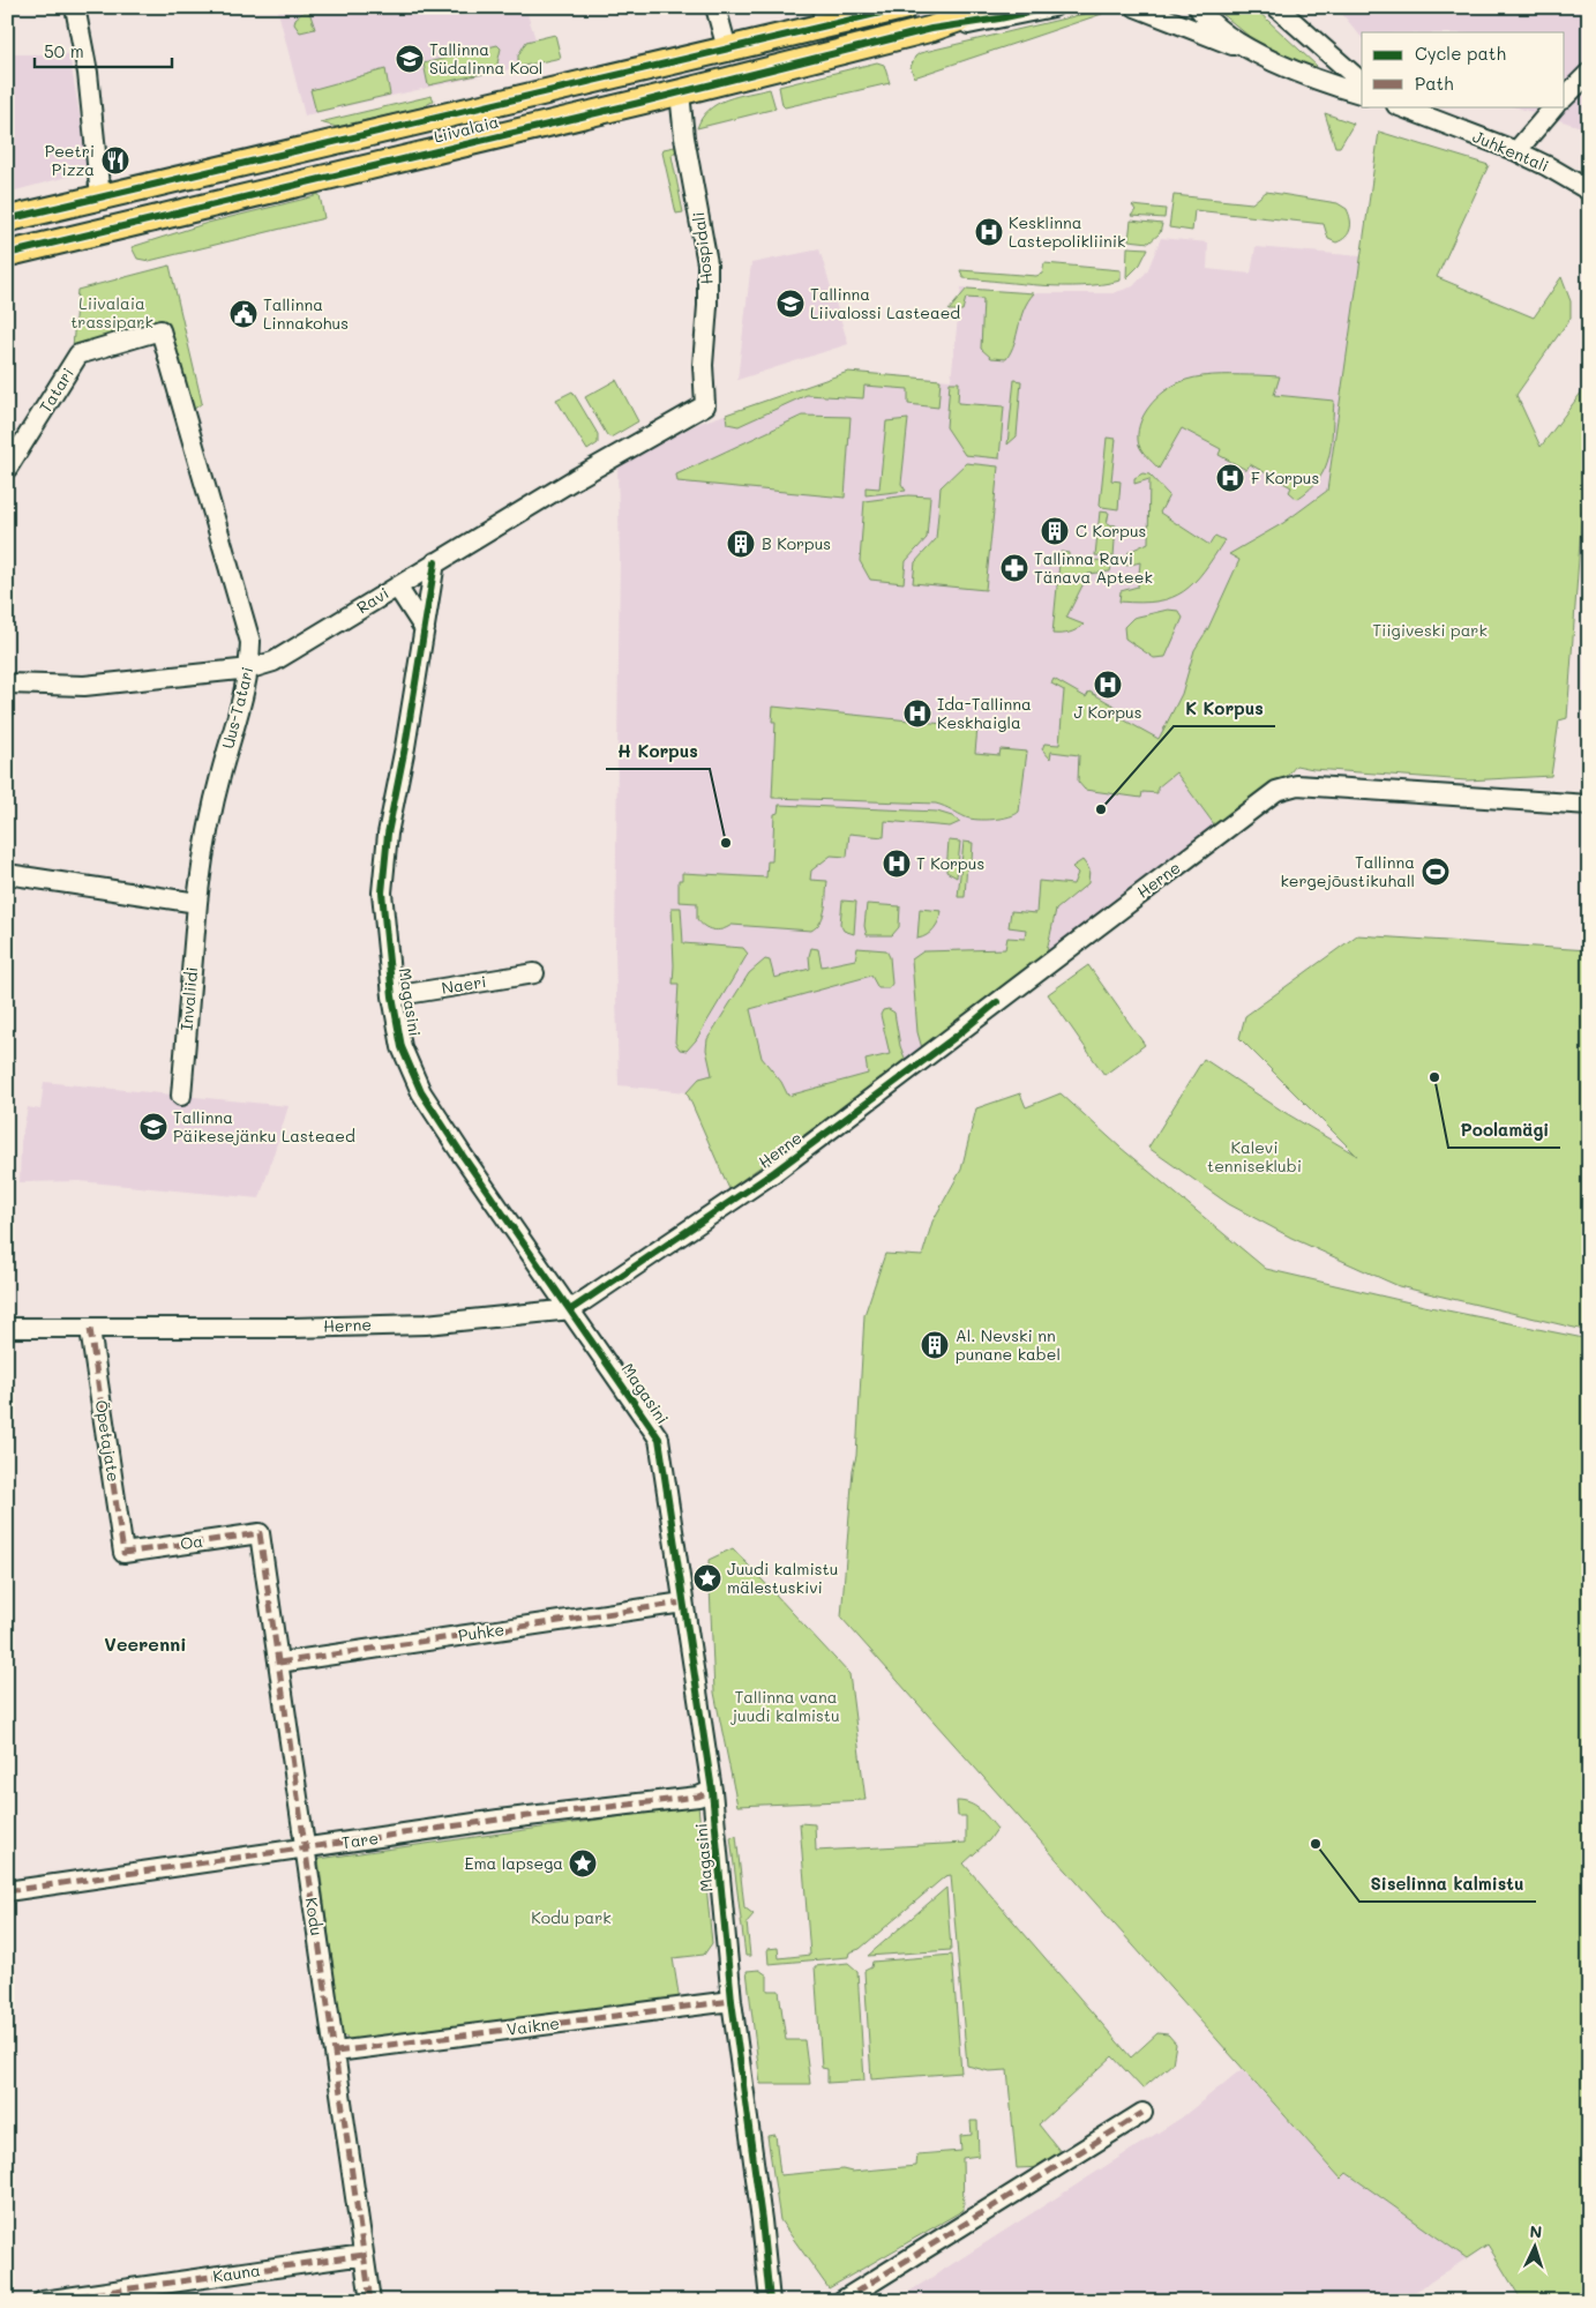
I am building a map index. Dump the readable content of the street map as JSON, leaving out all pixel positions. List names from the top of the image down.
{
  "streets": {
    "main road": ["Liivalaia"],
    "street": [
      "Juhkentali",
      "Hospidali",
      "Tatari",
      "Ravi",
      "Uus-Tatari",
      "Herne",
      "Naeri",
      "Invaliidi",
      "Magasini",
      "Õpetajate",
      "Oa",
      "Puhke",
      "Tare",
      "Kodu",
      "Vaikne",
      "Kauna"
    ]
  },
  "crossings": [
    ["Liivalaia", "Hospidali"],
    ["Hospidali", "Ravi"],
    ["Tatari", "Uus-Tatari"],
    ["Ravi", "Uus-Tatari"],
    ["Ravi", "Magasini"],
    ["Uus-Tatari", "Invaliidi"],
    ["Herne", "Magasini"],
    ["Herne", "Õpetajate"],
    ["Naeri", "Magasini"],
    ["Magasini", "Puhke"],
    ["Magasini", "Tare"],
    ["Magasini", "Vaikne"],
    ["Õpetajate", "Oa"],
    ["Oa", "Kodu"],
    ["Puhke", "Kodu"],
    ["Tare", "Kodu"],
    ["Kodu", "Vaikne"],
    ["Kodu", "Kauna"]
  ],
  "districts": ["Veerenni"],
  "parks": [
    "Liivalaia trassipark",
    "Tiigiveski park",
    "Kalevi tenniseklubi",
    "Tallinna vana juudi kalmistu",
    "Kodu park"
  ],
  "places": {
    "school or university": ["Tallinna Südalinna Kool", "Tallinna Liivalossi Lasteaed", "Tallinna Päikesejänku Lasteaed"],
    "restaurant": ["Peetri Pizza"],
    "hospital": [
      "Kesklinna Lastepolikliinik",
      "F Korpus",
      "J Korpus",
      "Ida-Tallinna Keskhaigla",
      "T Korpus"
    ],
    "public building": ["Tallinna Linnakohus"],
    "building": ["C Korpus", "B Korpus", "Al. Nevski nn punane kabel"],
    "pharmacy": ["Tallinna Ravi Tänava Apteek"],
    "other": [
      "K Korpus",
      "H Korpus",
      "Poolamägi",
      "Siselinna kalmistu"
    ],
    "sports": ["Tallinna kergejõustikuhall"],
    "place": ["Juudi kalmistu mälestuskivi", "Ema lapsega"]
  },
  "legend": ["Cycle path", "Path"],
  "scale_bar": "50 m",
  "north": "top"
}
